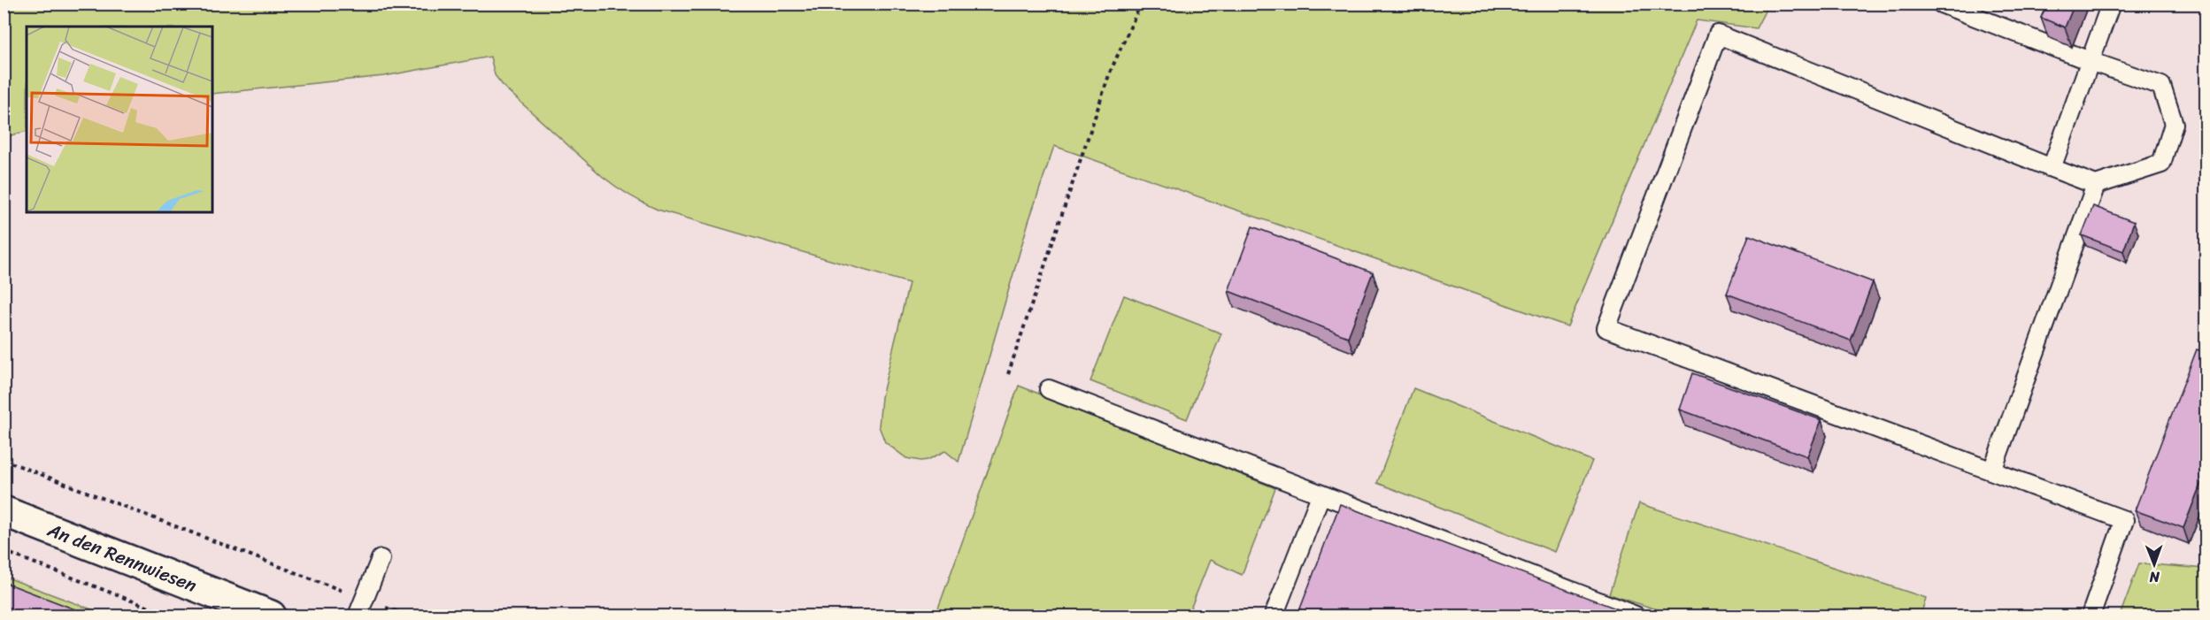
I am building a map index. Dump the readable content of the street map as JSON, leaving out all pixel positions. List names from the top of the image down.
{
  "streets": {
    "street": ["An den Rennwiesen"]
  },
  "north": "bottom"
}
